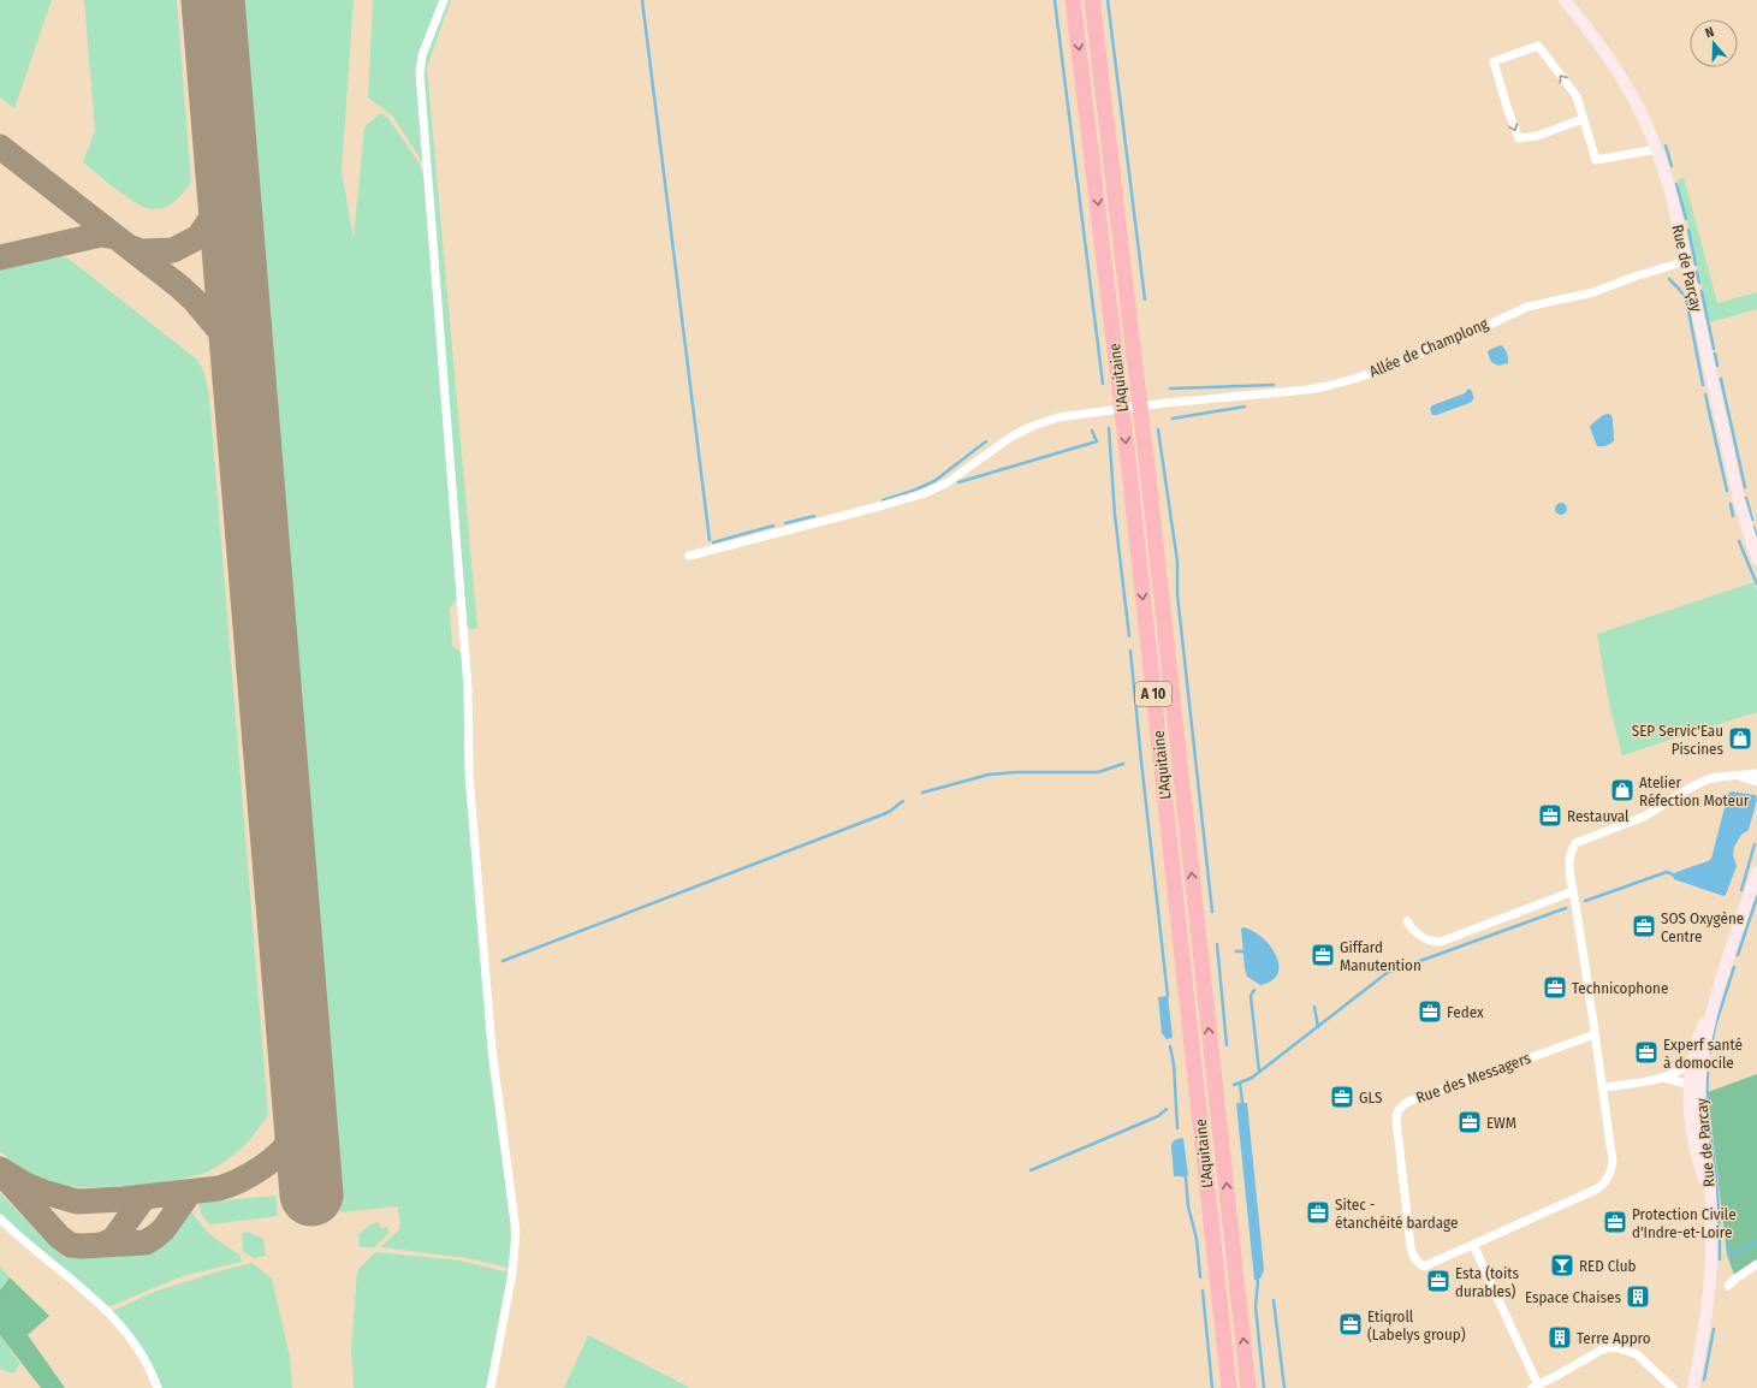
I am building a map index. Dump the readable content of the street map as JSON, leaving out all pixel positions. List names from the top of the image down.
{
  "streets": {
    "highway": ["L'Aquitaine", "A 10"],
    "street": [
      "Rue de Parçay",
      "Allée de Champlong",
      "Rue des Messagers",
      "Rue de Parcay"
    ]
  },
  "crossings": [
    ["Rue de Parçay", "Allée de Champlong"]
  ],
  "places": {
    "shop": ["SEP Servic'Eau Piscines", "Atelier Réfection Moteur"],
    "office": [
      "Restauval",
      "SOS Oxygène Centre",
      "Giffard Manutention",
      "Technicophone",
      "Fedex",
      "Experf santé à domocile",
      "GLS",
      "EWM",
      "Sitec - étanchéité bardage",
      "Protection Civile d'Indre-et-Loire",
      "Esta (toits durables)",
      "Etiqroll (Labelys group)"
    ],
    "bar": ["RED Club"],
    "building": ["Espace Chaises", "Terre Appro"]
  },
  "north": "top"
}
